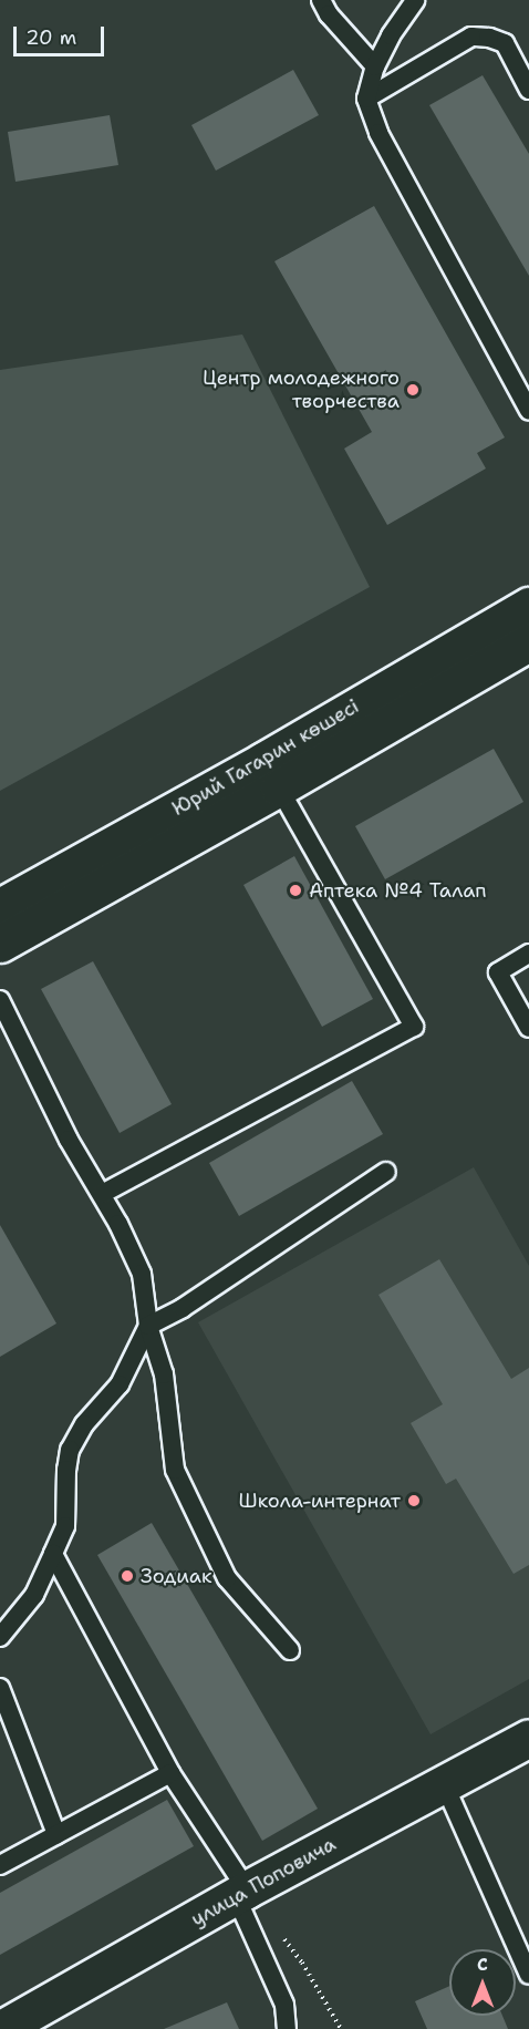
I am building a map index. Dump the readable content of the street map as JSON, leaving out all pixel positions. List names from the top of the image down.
{
  "streets": {
    "main road": ["Юрий Гагарин көшесі", "улица Поповича"]
  },
  "places": [
    "Центр молодежного творчества",
    "Аптека №4 Талап",
    "Школа-интернат",
    "Зодиак"
  ],
  "scale_bar": "20 m",
  "north": "top"
}
